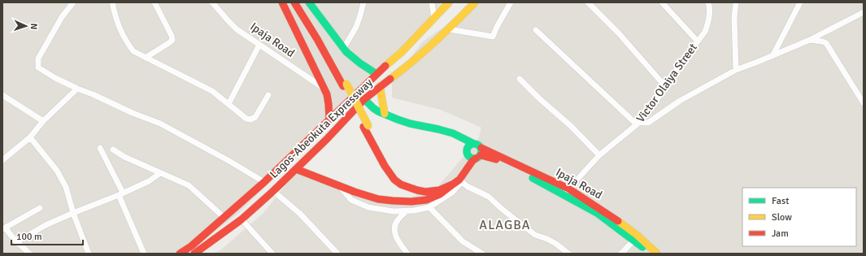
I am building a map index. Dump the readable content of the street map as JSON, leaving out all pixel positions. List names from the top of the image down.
{
  "streets": {
    "main road": ["Ipaja Road", "Lagos-Abeokuta Expressway"],
    "street": ["Victor Olaiya Street"]
  },
  "crossings": [
    ["Ipaja Road", "Victor Olaiya Street"]
  ],
  "districts": ["ALAGBA"],
  "legend": ["Fast", "Slow", "Jam"],
  "scale_bar": "100 m",
  "north": "right"
}
